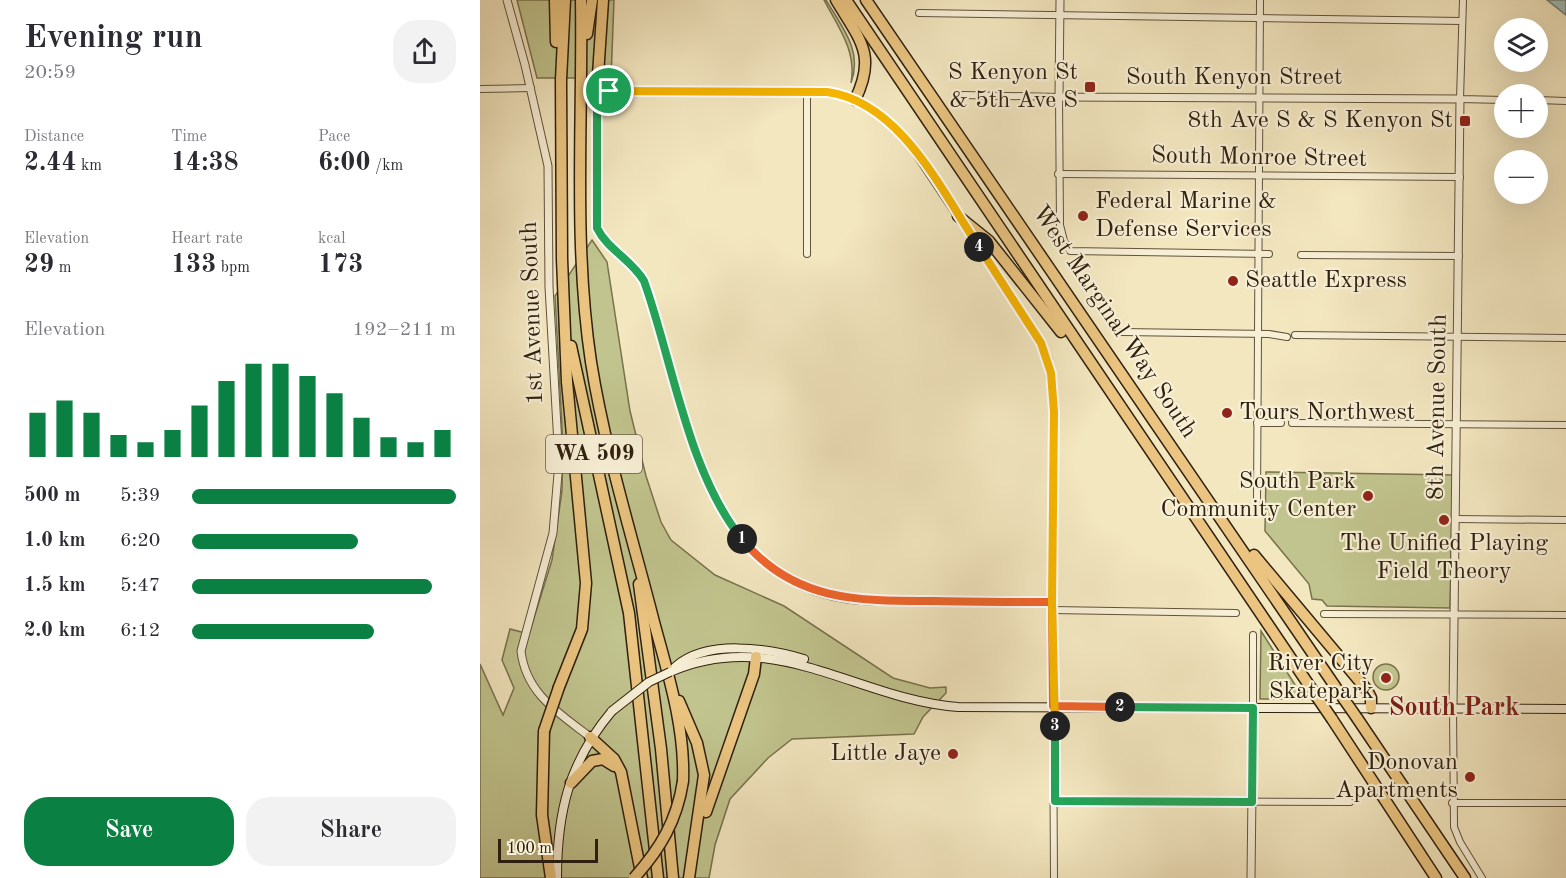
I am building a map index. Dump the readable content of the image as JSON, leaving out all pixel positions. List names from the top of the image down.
{
  "streets": {
    "highway": ["West Marginal Way South", "WA 509"],
    "street": [
      "South Kenyon Street",
      "South Monroe Street",
      "1st Avenue South",
      "8th Avenue South"
    ]
  },
  "crossings": [
    ["South Kenyon Street", "8th Avenue South"],
    ["South Monroe Street", "8th Avenue South"]
  ],
  "districts": ["South Park"],
  "places": {
    "transit": ["S Kenyon St & 5th Ave S", "8th Ave S & S Kenyon St"],
    "other": [
      "Federal Marine & Defense Services",
      "Seattle Express",
      "Tours Northwest",
      "South Park Community Center",
      "The Unified Playing Field Theory",
      "River City Skatepark",
      "Little Jaye",
      "Donovan Apartments"
    ]
  },
  "scale_bar": "100 m",
  "page": {
    "heading": ["Evening run", "20:59"],
    "map_buttons": ["+", "−"],
    "stats": [
      ["Distance", "2.44 km"],
      ["Time", "14:38"],
      ["Pace", "6:00 /km"],
      ["Elevation", "29 m"],
      ["Heart rate", "133 bpm"],
      ["kcal", "173"]
    ],
    "pins": [
      "4",
      "1",
      "2",
      "3"
    ],
    "chart": ["Elevation", "192–211 m"],
    "list": [
      {
        "name": "500 m",
        "note": "5:39"
      },
      {
        "name": "1.0 km",
        "note": "6:20"
      },
      {
        "name": "1.5 km",
        "note": "5:47"
      },
      {
        "name": "2.0 km",
        "note": "6:12"
      }
    ],
    "buttons": ["Save", "Share"],
    "scale": "100 m"
  }
}
